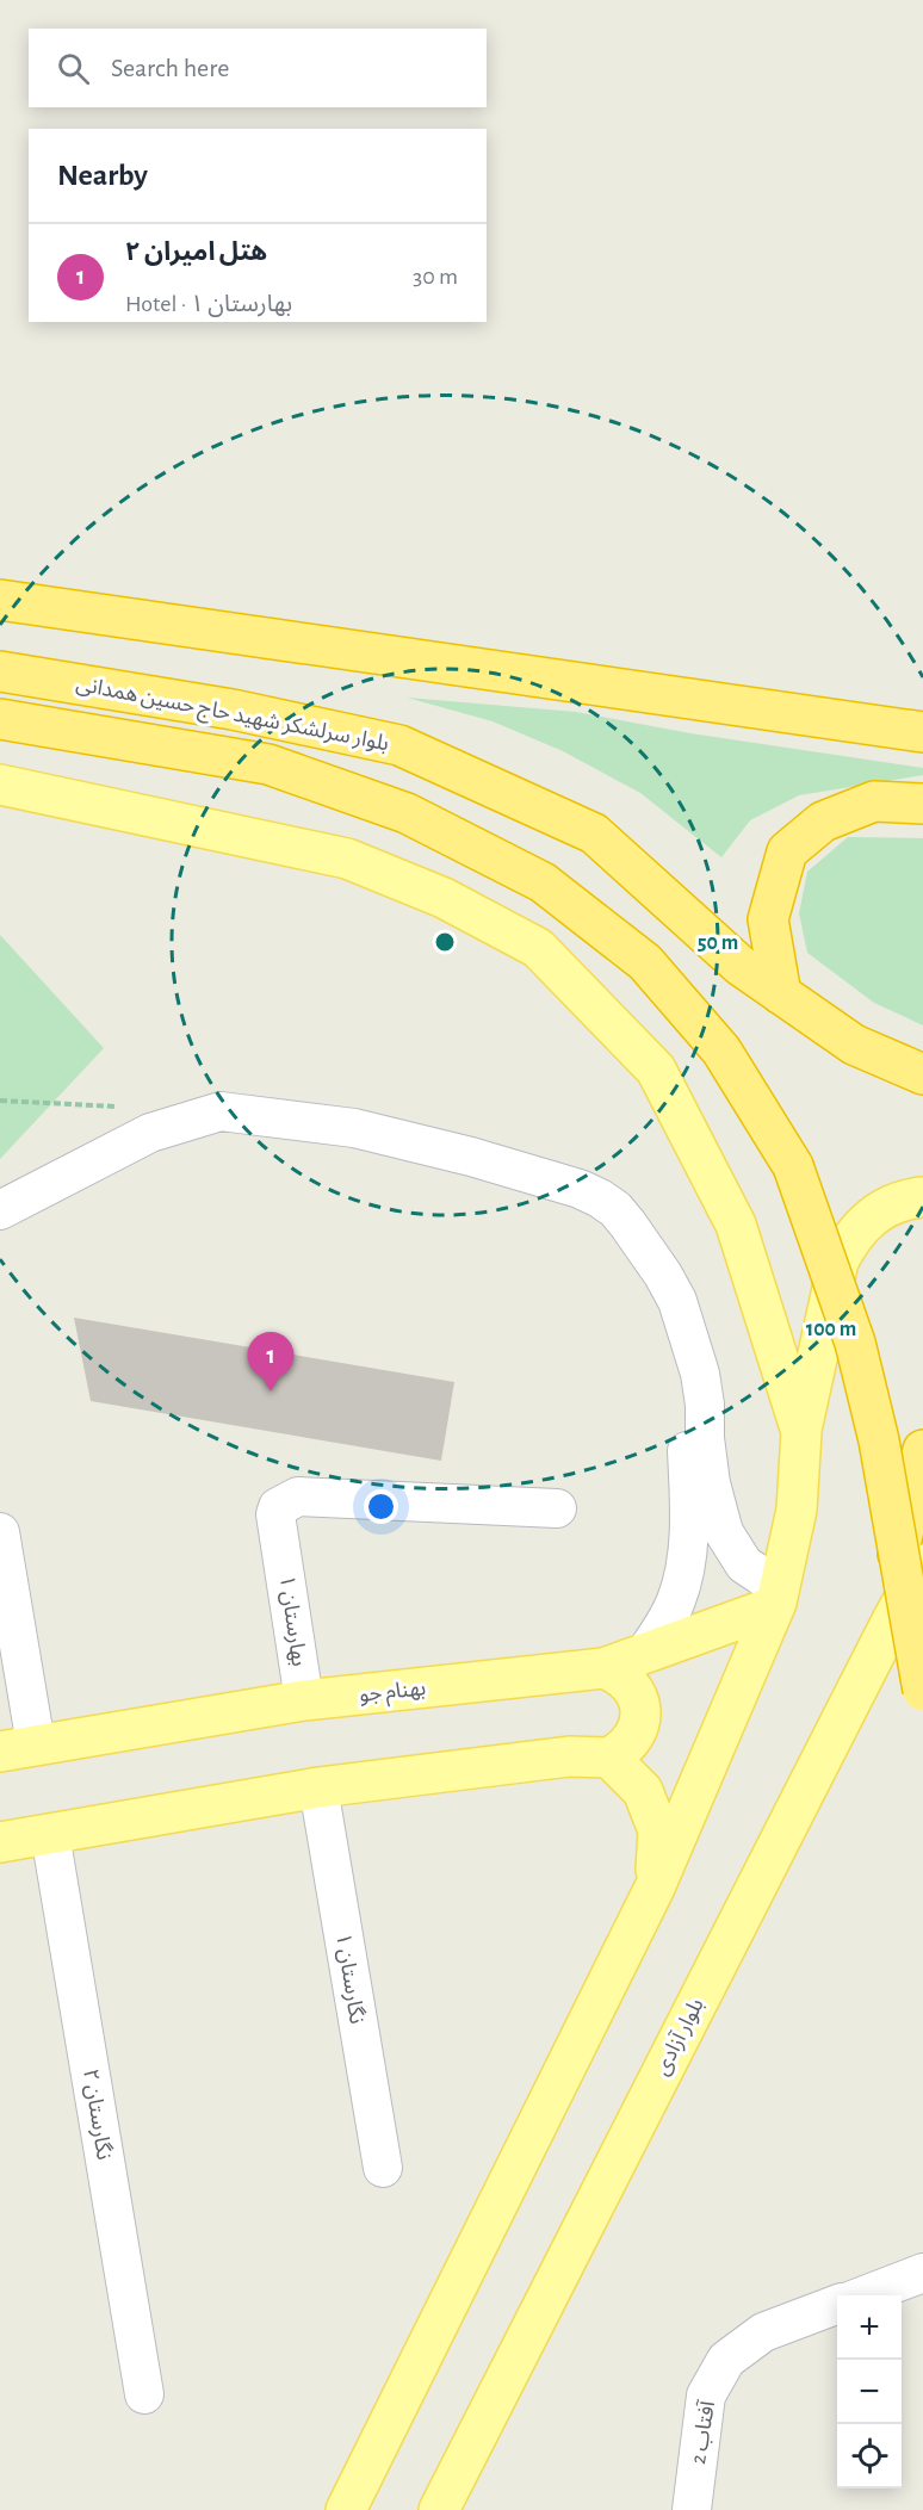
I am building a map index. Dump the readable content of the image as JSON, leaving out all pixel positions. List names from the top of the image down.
{
  "streets": {
    "highway": ["بلوار سرلشکر شهید حاج حسین همدانی"],
    "main road": ["بهنام جو", "بلوار آزادی"],
    "street": [
      "بهارستان ۱",
      "نگارستان ۱",
      "نگارستان ۲",
      "آفتاب 2"
    ]
  },
  "crossings": [
    ["بهارستان ۱", "بهنام جو"]
  ],
  "page": {
    "search": "Search here",
    "heading": "Nearby",
    "list": [
      {
        "mark": "1",
        "name": "هتل امیران ۲",
        "note": "Hotel · بهارستان ۱",
        "value": "30 m"
      }
    ],
    "pins": "1",
    "map_buttons": ["+", "−"]
  },
  "rings": ["50 m", "100 m"]
}
